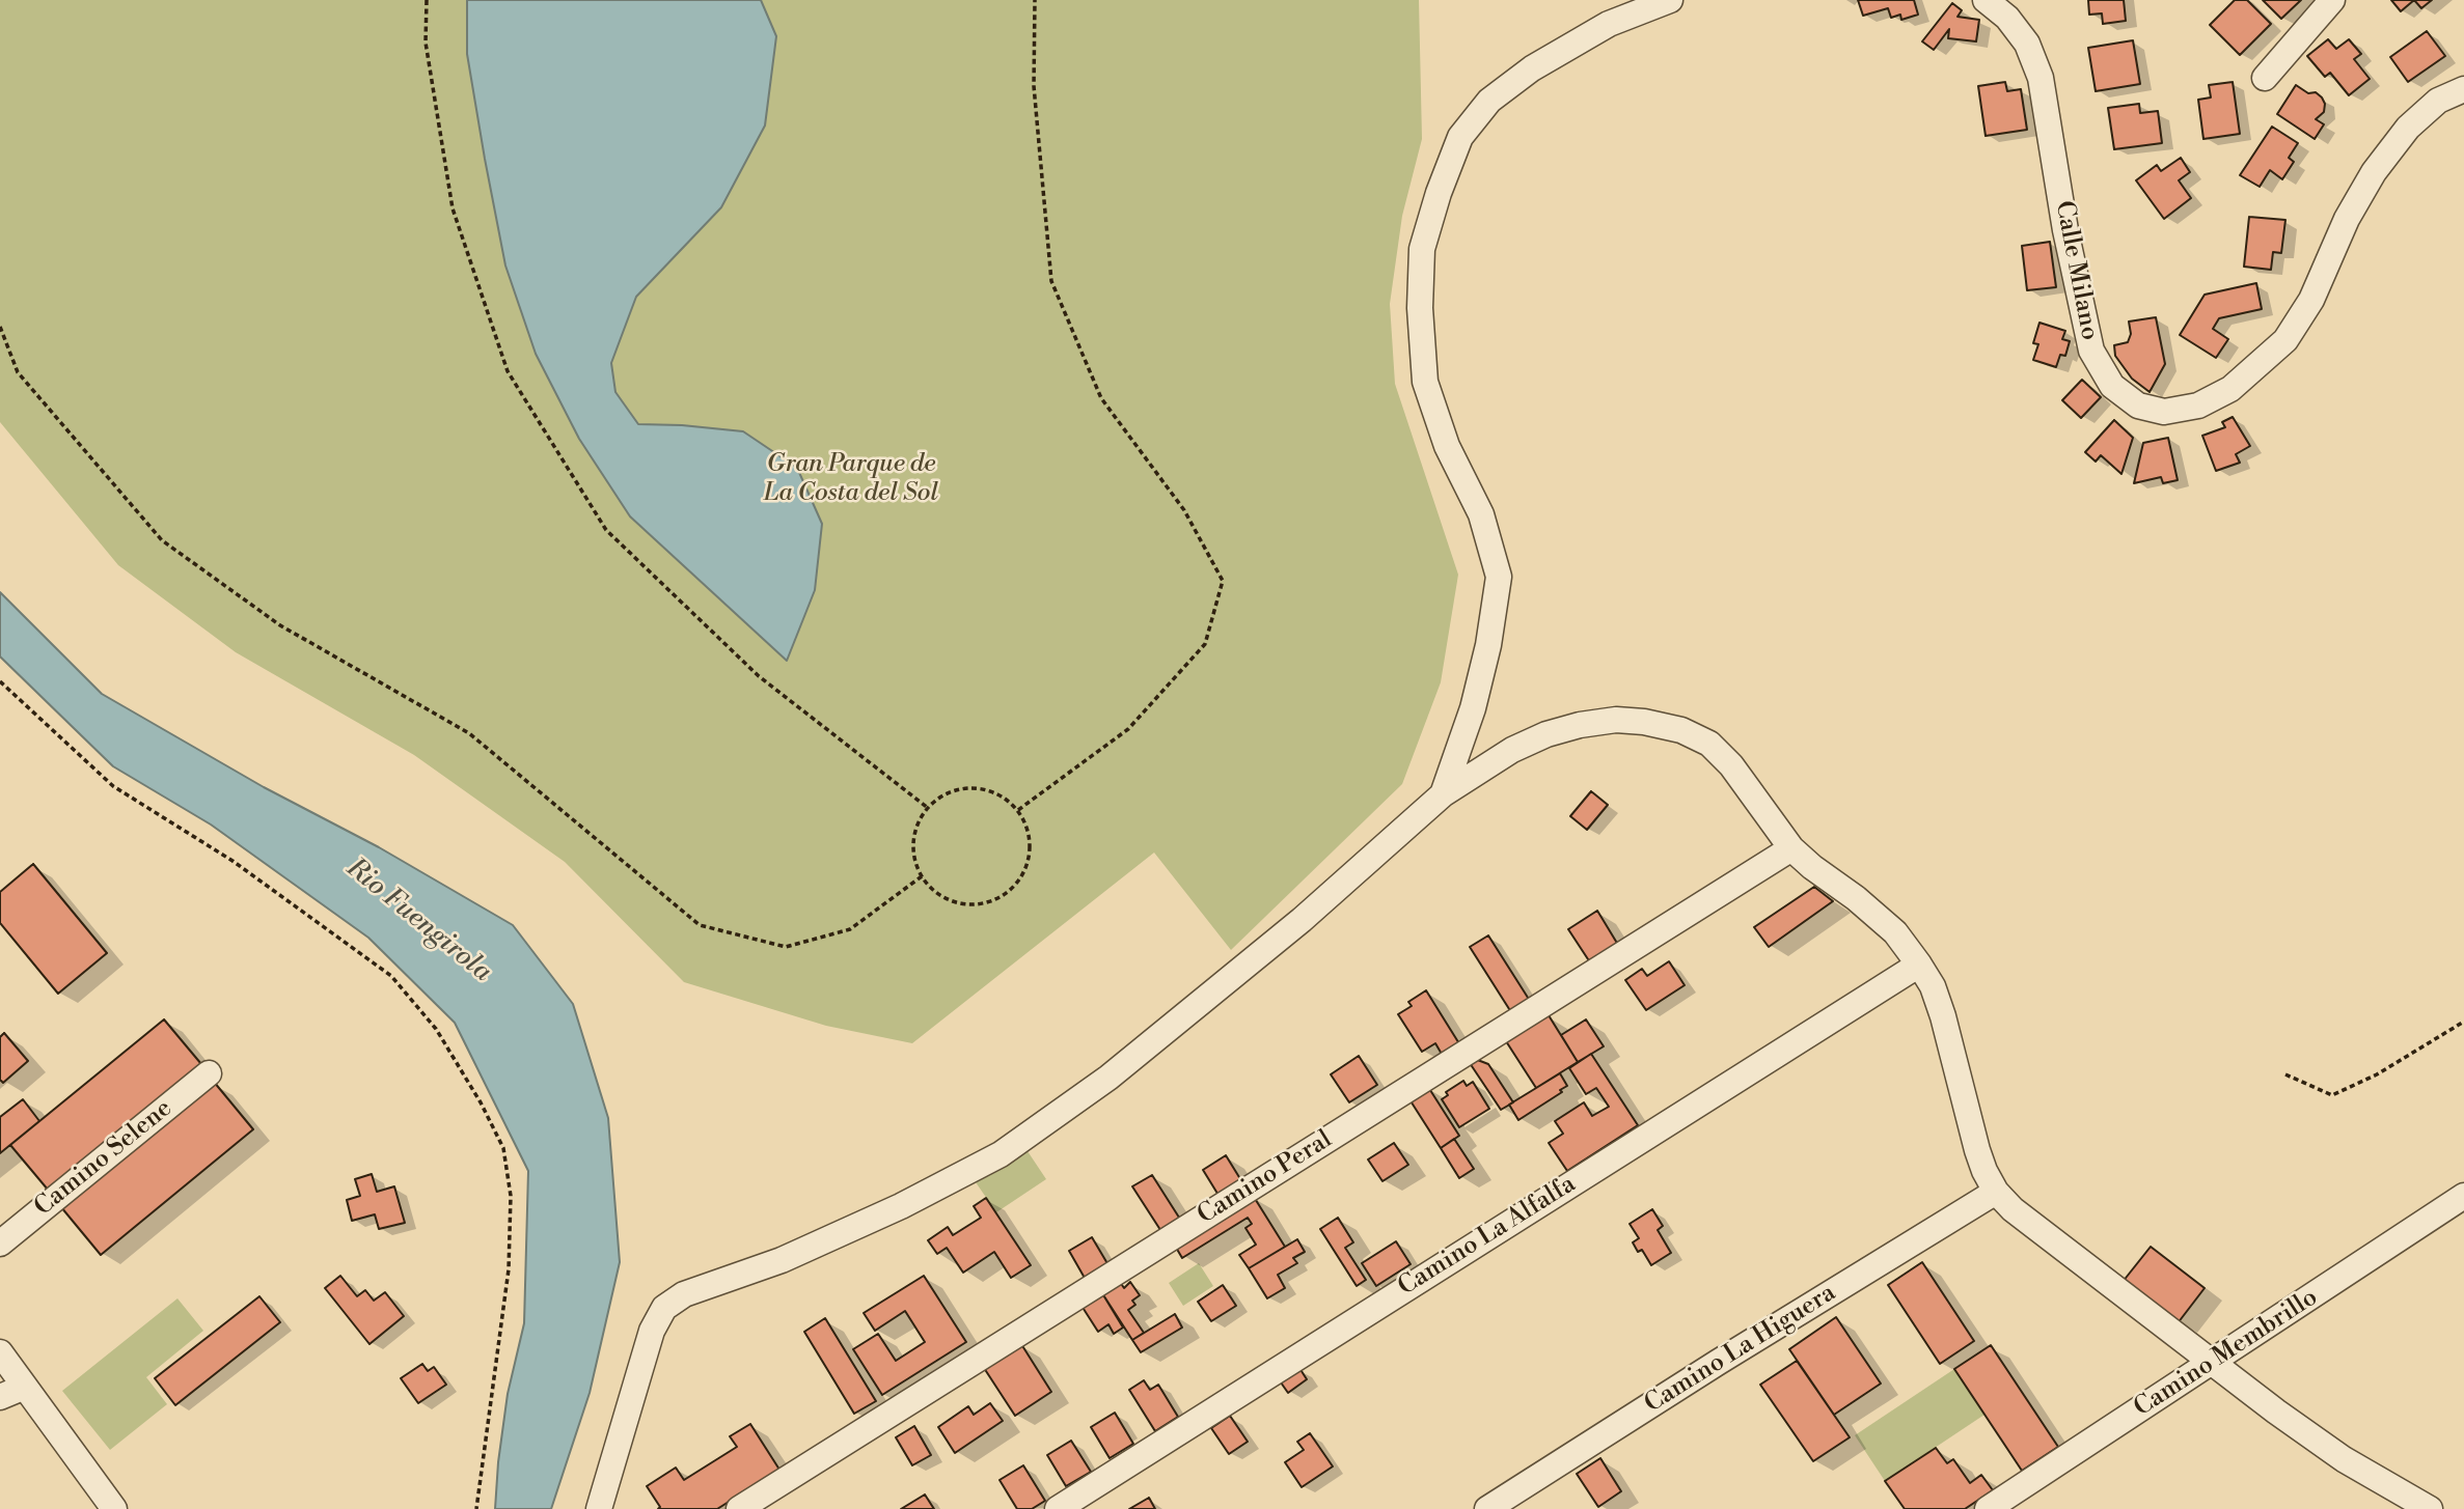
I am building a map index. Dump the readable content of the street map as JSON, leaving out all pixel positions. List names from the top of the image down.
{
  "streets": {
    "street": [
      "Calle Milano",
      "Camino Selene",
      "Camino Peral",
      "Camino La Alfalfa",
      "Camino La Higuera",
      "Camino Membrillo"
    ]
  },
  "water": ["Rio Fuengirola"],
  "parks": ["Gran Parque de La Costa del Sol"]
}
